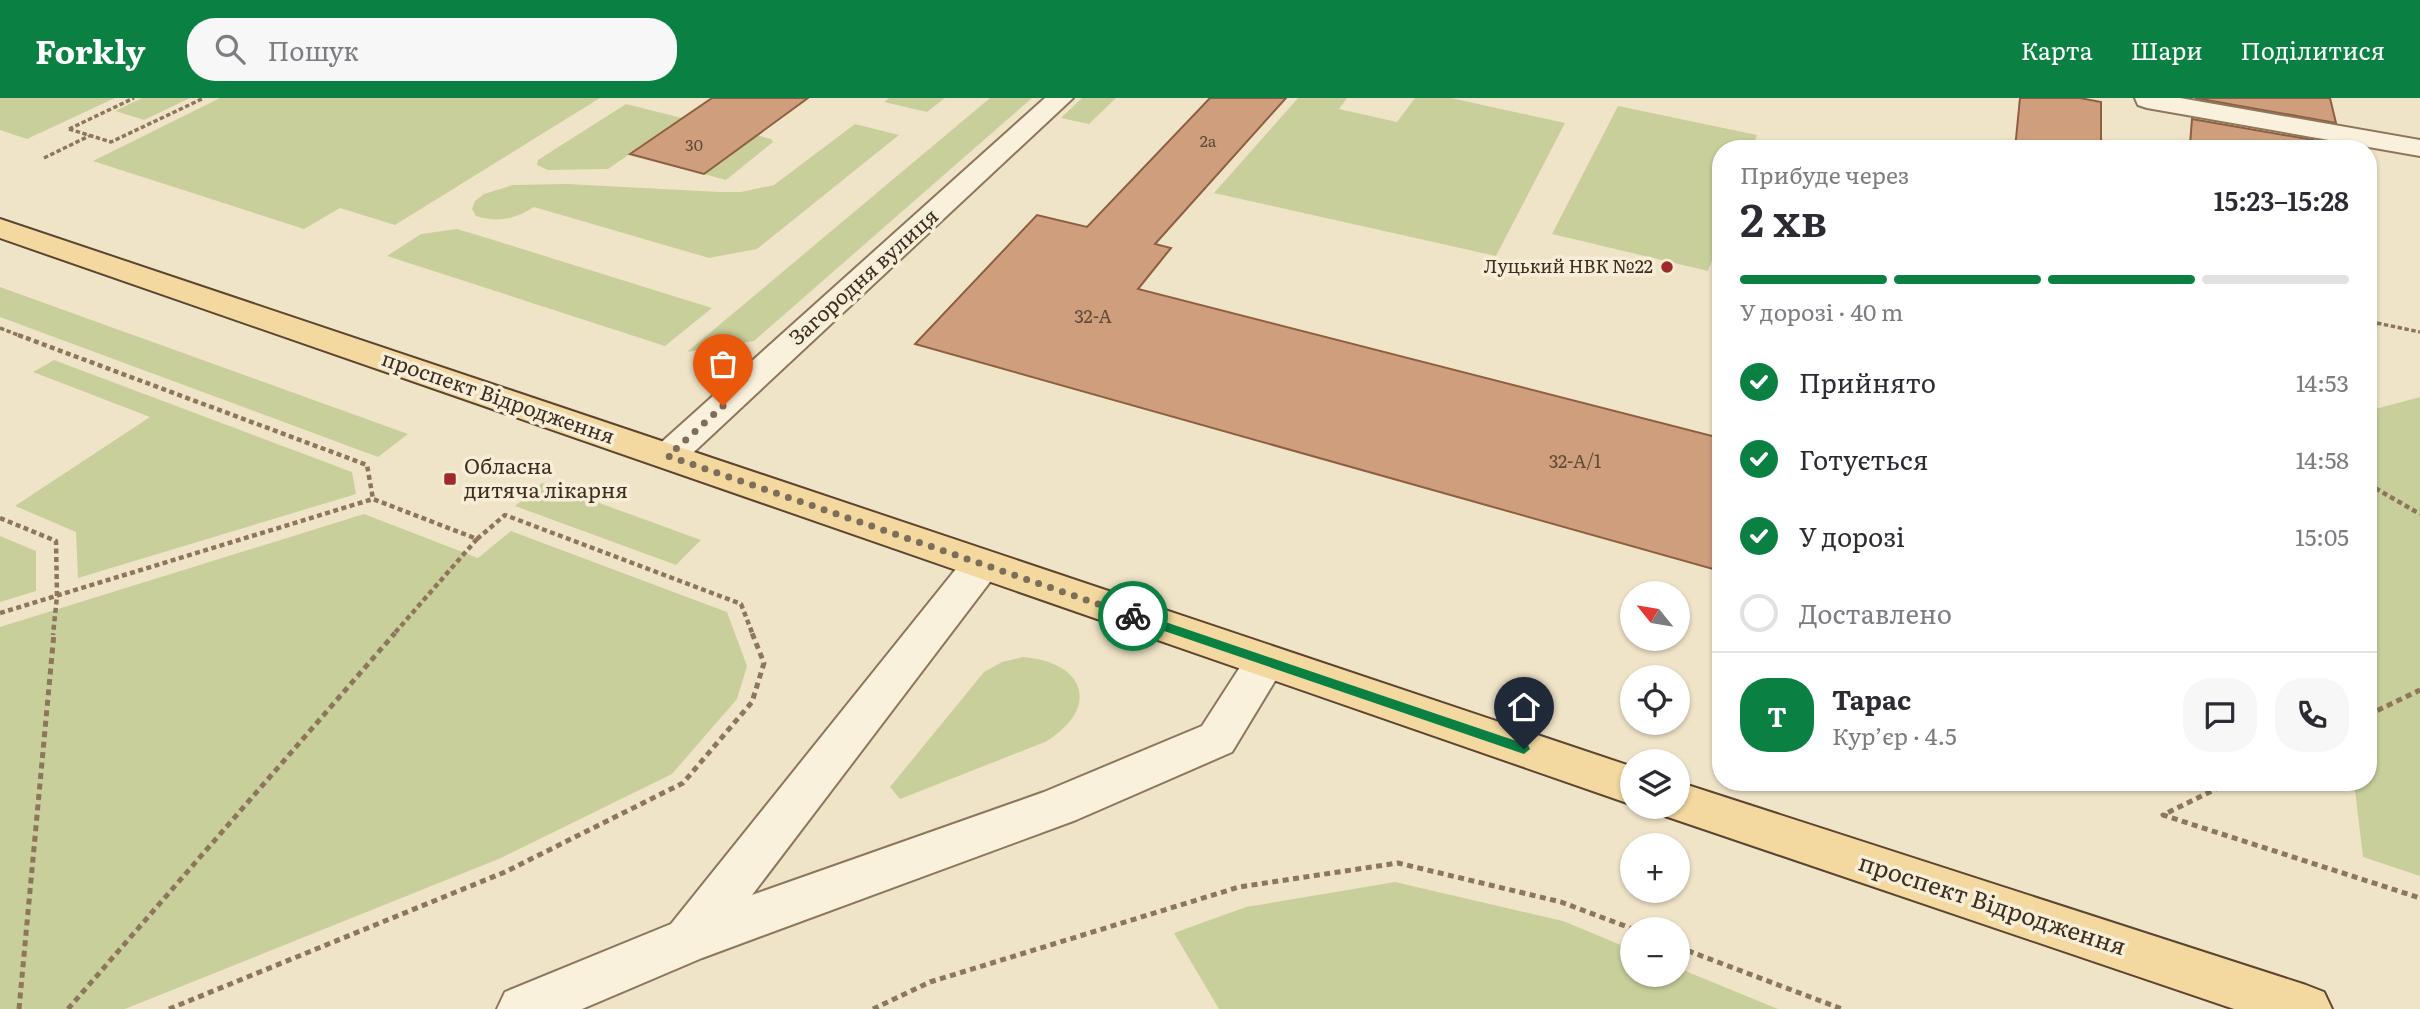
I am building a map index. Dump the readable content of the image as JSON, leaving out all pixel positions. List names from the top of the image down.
{
  "streets": {
    "main road": ["проспект Відродження"],
    "street": ["Загородня вулиця"]
  },
  "crossings": [
    ["Загородня вулиця", "проспект Відродження"]
  ],
  "places": {
    "other": ["Луцький НВК №22"],
    "transit": ["Обласна дитяча лікарня"]
  },
  "house_numbers": [
    "2а",
    "30",
    "32-A",
    "32-A/1"
  ],
  "north": "top left",
  "page": {
    "header": "Forkly",
    "search": "Пошук",
    "nav": ["Карта", "Шари", "Поділитися"],
    "heading": ["2 хв", "Прибуде через", "15:23–15:28"],
    "panel": ["Тарас", "Кур’єр · 4.5"],
    "bar": "У дорозі · 40 m",
    "list": [
      ["Прийнято", "14:53"],
      ["Готується", "14:58"],
      ["У дорозі", "15:05"],
      "Доставлено"
    ],
    "map_buttons": ["+", "−"],
    "round": "Т"
  }
}
